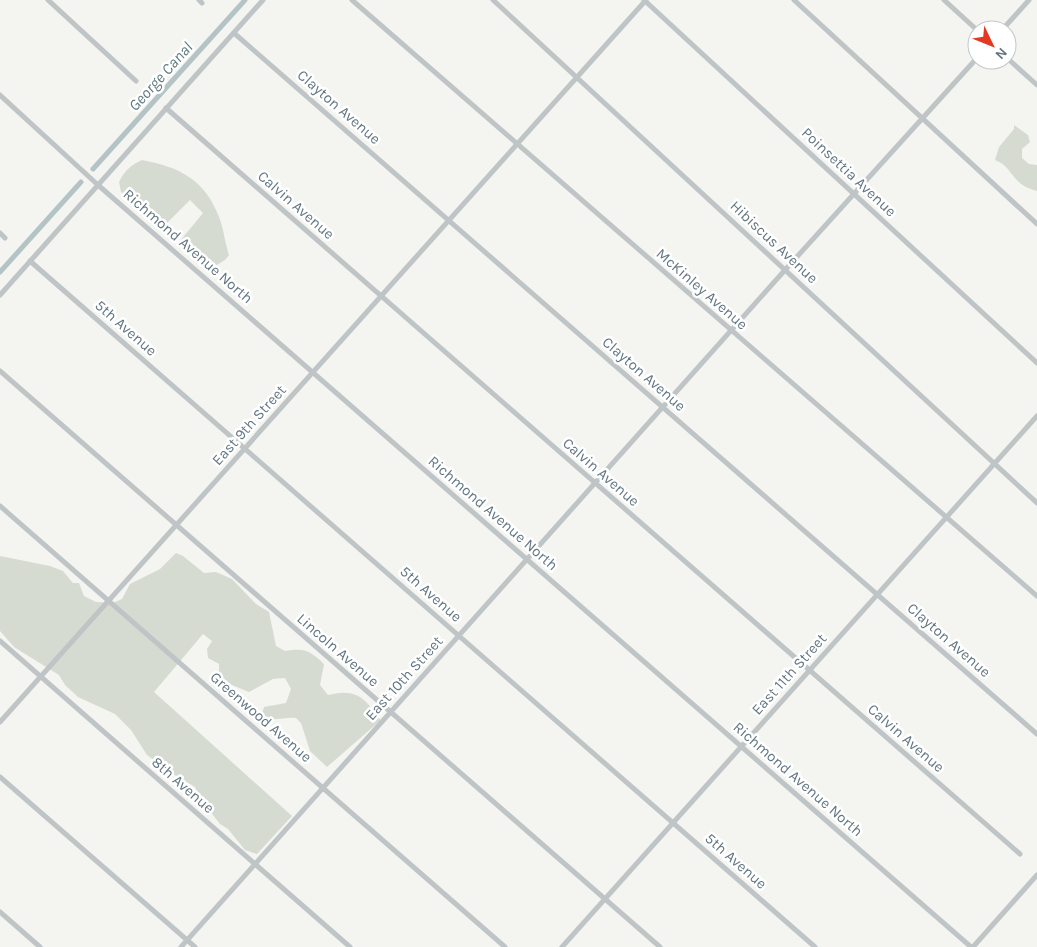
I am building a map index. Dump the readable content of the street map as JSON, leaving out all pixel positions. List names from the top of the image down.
{
  "streets": {
    "street": [
      "Clayton Avenue",
      "Poinsettia Avenue",
      "Calvin Avenue",
      "Hibiscus Avenue",
      "Richmond Avenue North",
      "McKinley Avenue",
      "5th Avenue",
      "East 9th Street",
      "Lincoln Avenue",
      "East 11th Street",
      "East 10th Street",
      "Greenwood Avenue",
      "8th Avenue"
    ]
  },
  "crossings": [
    ["Clayton Avenue", "East 9th Street"],
    ["Clayton Avenue", "East 11th Street"],
    ["Clayton Avenue", "East 10th Street"],
    ["Poinsettia Avenue", "East 9th Street"],
    ["Poinsettia Avenue", "East 10th Street"],
    ["Calvin Avenue", "East 9th Street"],
    ["Calvin Avenue", "East 11th Street"],
    ["Calvin Avenue", "East 10th Street"],
    ["Hibiscus Avenue", "East 9th Street"],
    ["Hibiscus Avenue", "East 11th Street"],
    ["Hibiscus Avenue", "East 10th Street"],
    ["Richmond Avenue North", "East 9th Street"],
    ["Richmond Avenue North", "East 11th Street"],
    ["Richmond Avenue North", "East 10th Street"],
    ["McKinley Avenue", "East 9th Street"],
    ["McKinley Avenue", "East 11th Street"],
    ["McKinley Avenue", "East 10th Street"],
    ["5th Avenue", "East 9th Street"],
    ["5th Avenue", "East 11th Street"],
    ["5th Avenue", "East 10th Street"],
    ["East 9th Street", "Lincoln Avenue"],
    ["East 9th Street", "Greenwood Avenue"],
    ["East 9th Street", "8th Avenue"],
    ["Lincoln Avenue", "East 11th Street"],
    ["Lincoln Avenue", "East 10th Street"],
    ["East 10th Street", "Greenwood Avenue"],
    ["East 10th Street", "8th Avenue"]
  ],
  "water": ["George Canal"],
  "north": "bottom right"
}
